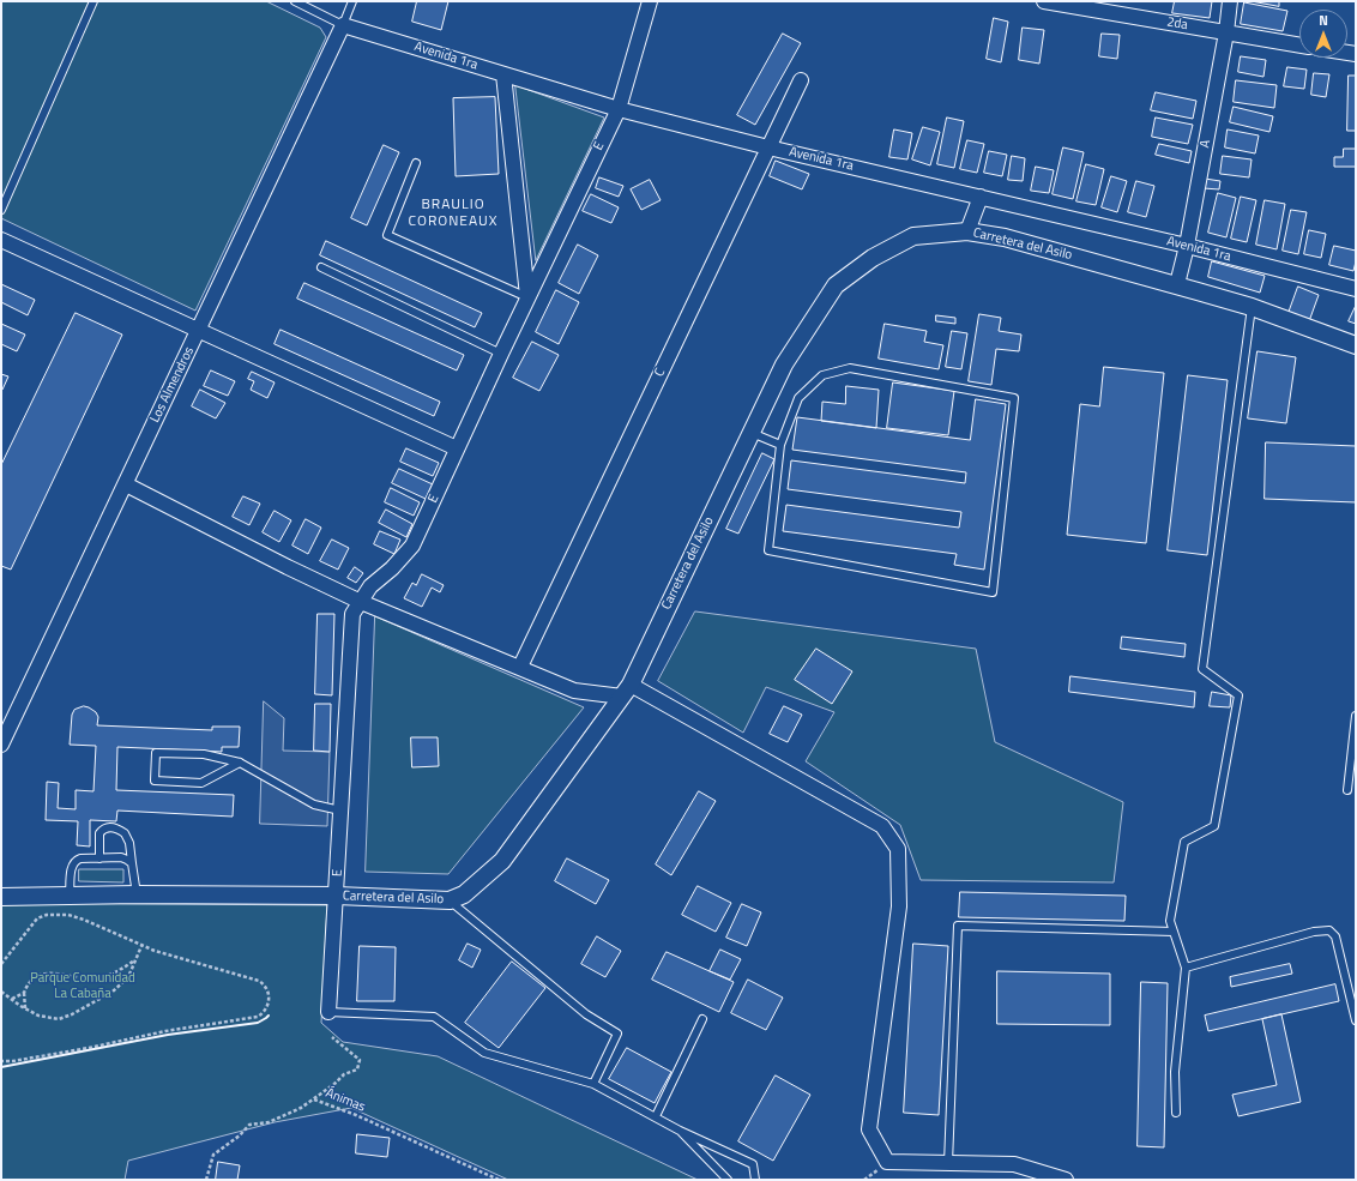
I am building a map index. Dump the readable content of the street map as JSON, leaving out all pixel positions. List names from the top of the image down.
{
  "streets": {
    "street": [
      "2da",
      "Avenida 1ra",
      "A",
      "E",
      "Carretera del Asilo",
      "C",
      "Los Almendros"
    ],
    "path": ["Ánimas"]
  },
  "crossings": [
    ["2da", "A"],
    ["Avenida 1ra", "A"],
    ["Avenida 1ra", "E"],
    ["Avenida 1ra", "C"],
    ["Avenida 1ra", "Los Almendros"],
    ["A", "Carretera del Asilo"],
    ["E", "Carretera del Asilo"]
  ],
  "districts": ["BRAULIO CORONEAUX"],
  "parks": ["Parque Comunidad La Cabaña"],
  "north": "top"
}
